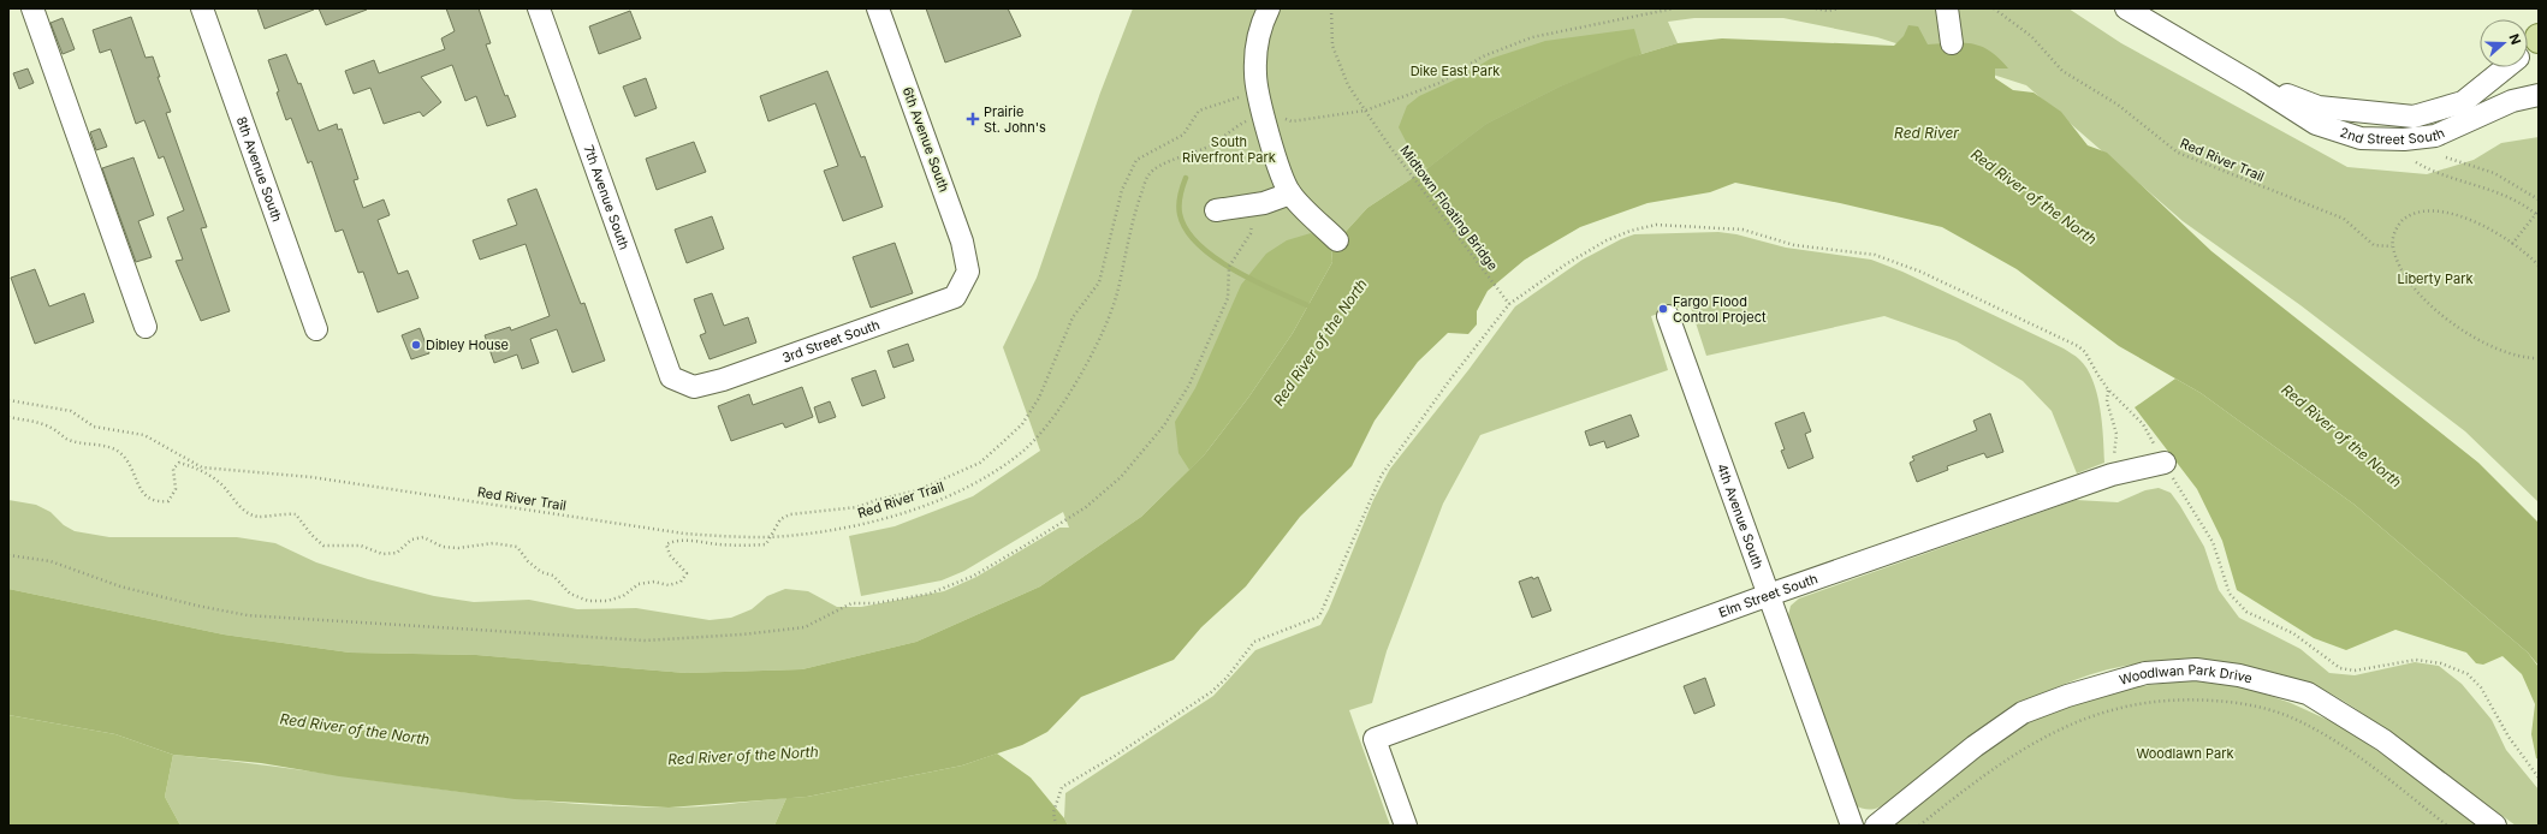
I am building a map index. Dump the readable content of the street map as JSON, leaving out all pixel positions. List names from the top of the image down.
{
  "streets": {
    "street": [
      "2nd Street South",
      "6th Avenue South",
      "8th Avenue South",
      "7th Avenue South",
      "3rd Street South",
      "4th Avenue South",
      "Elm Street South",
      "Woodlwan Park Drive"
    ],
    "path": ["Red River Trail", "Midtown Floating Bridge"]
  },
  "crossings": [
    ["6th Avenue South", "3rd Street South"],
    ["7th Avenue South", "3rd Street South"],
    ["4th Avenue South", "Elm Street South"]
  ],
  "water": ["Red River", "Red River of the North"],
  "parks": [
    "Dike East Park",
    "South Riverfront Park",
    "Liberty Park",
    "Woodlawn Park"
  ],
  "places": {
    "health": ["Prairie St. John's"],
    "other": ["Fargo Flood Control Project", "Dibley House"]
  },
  "north": "right"
}
